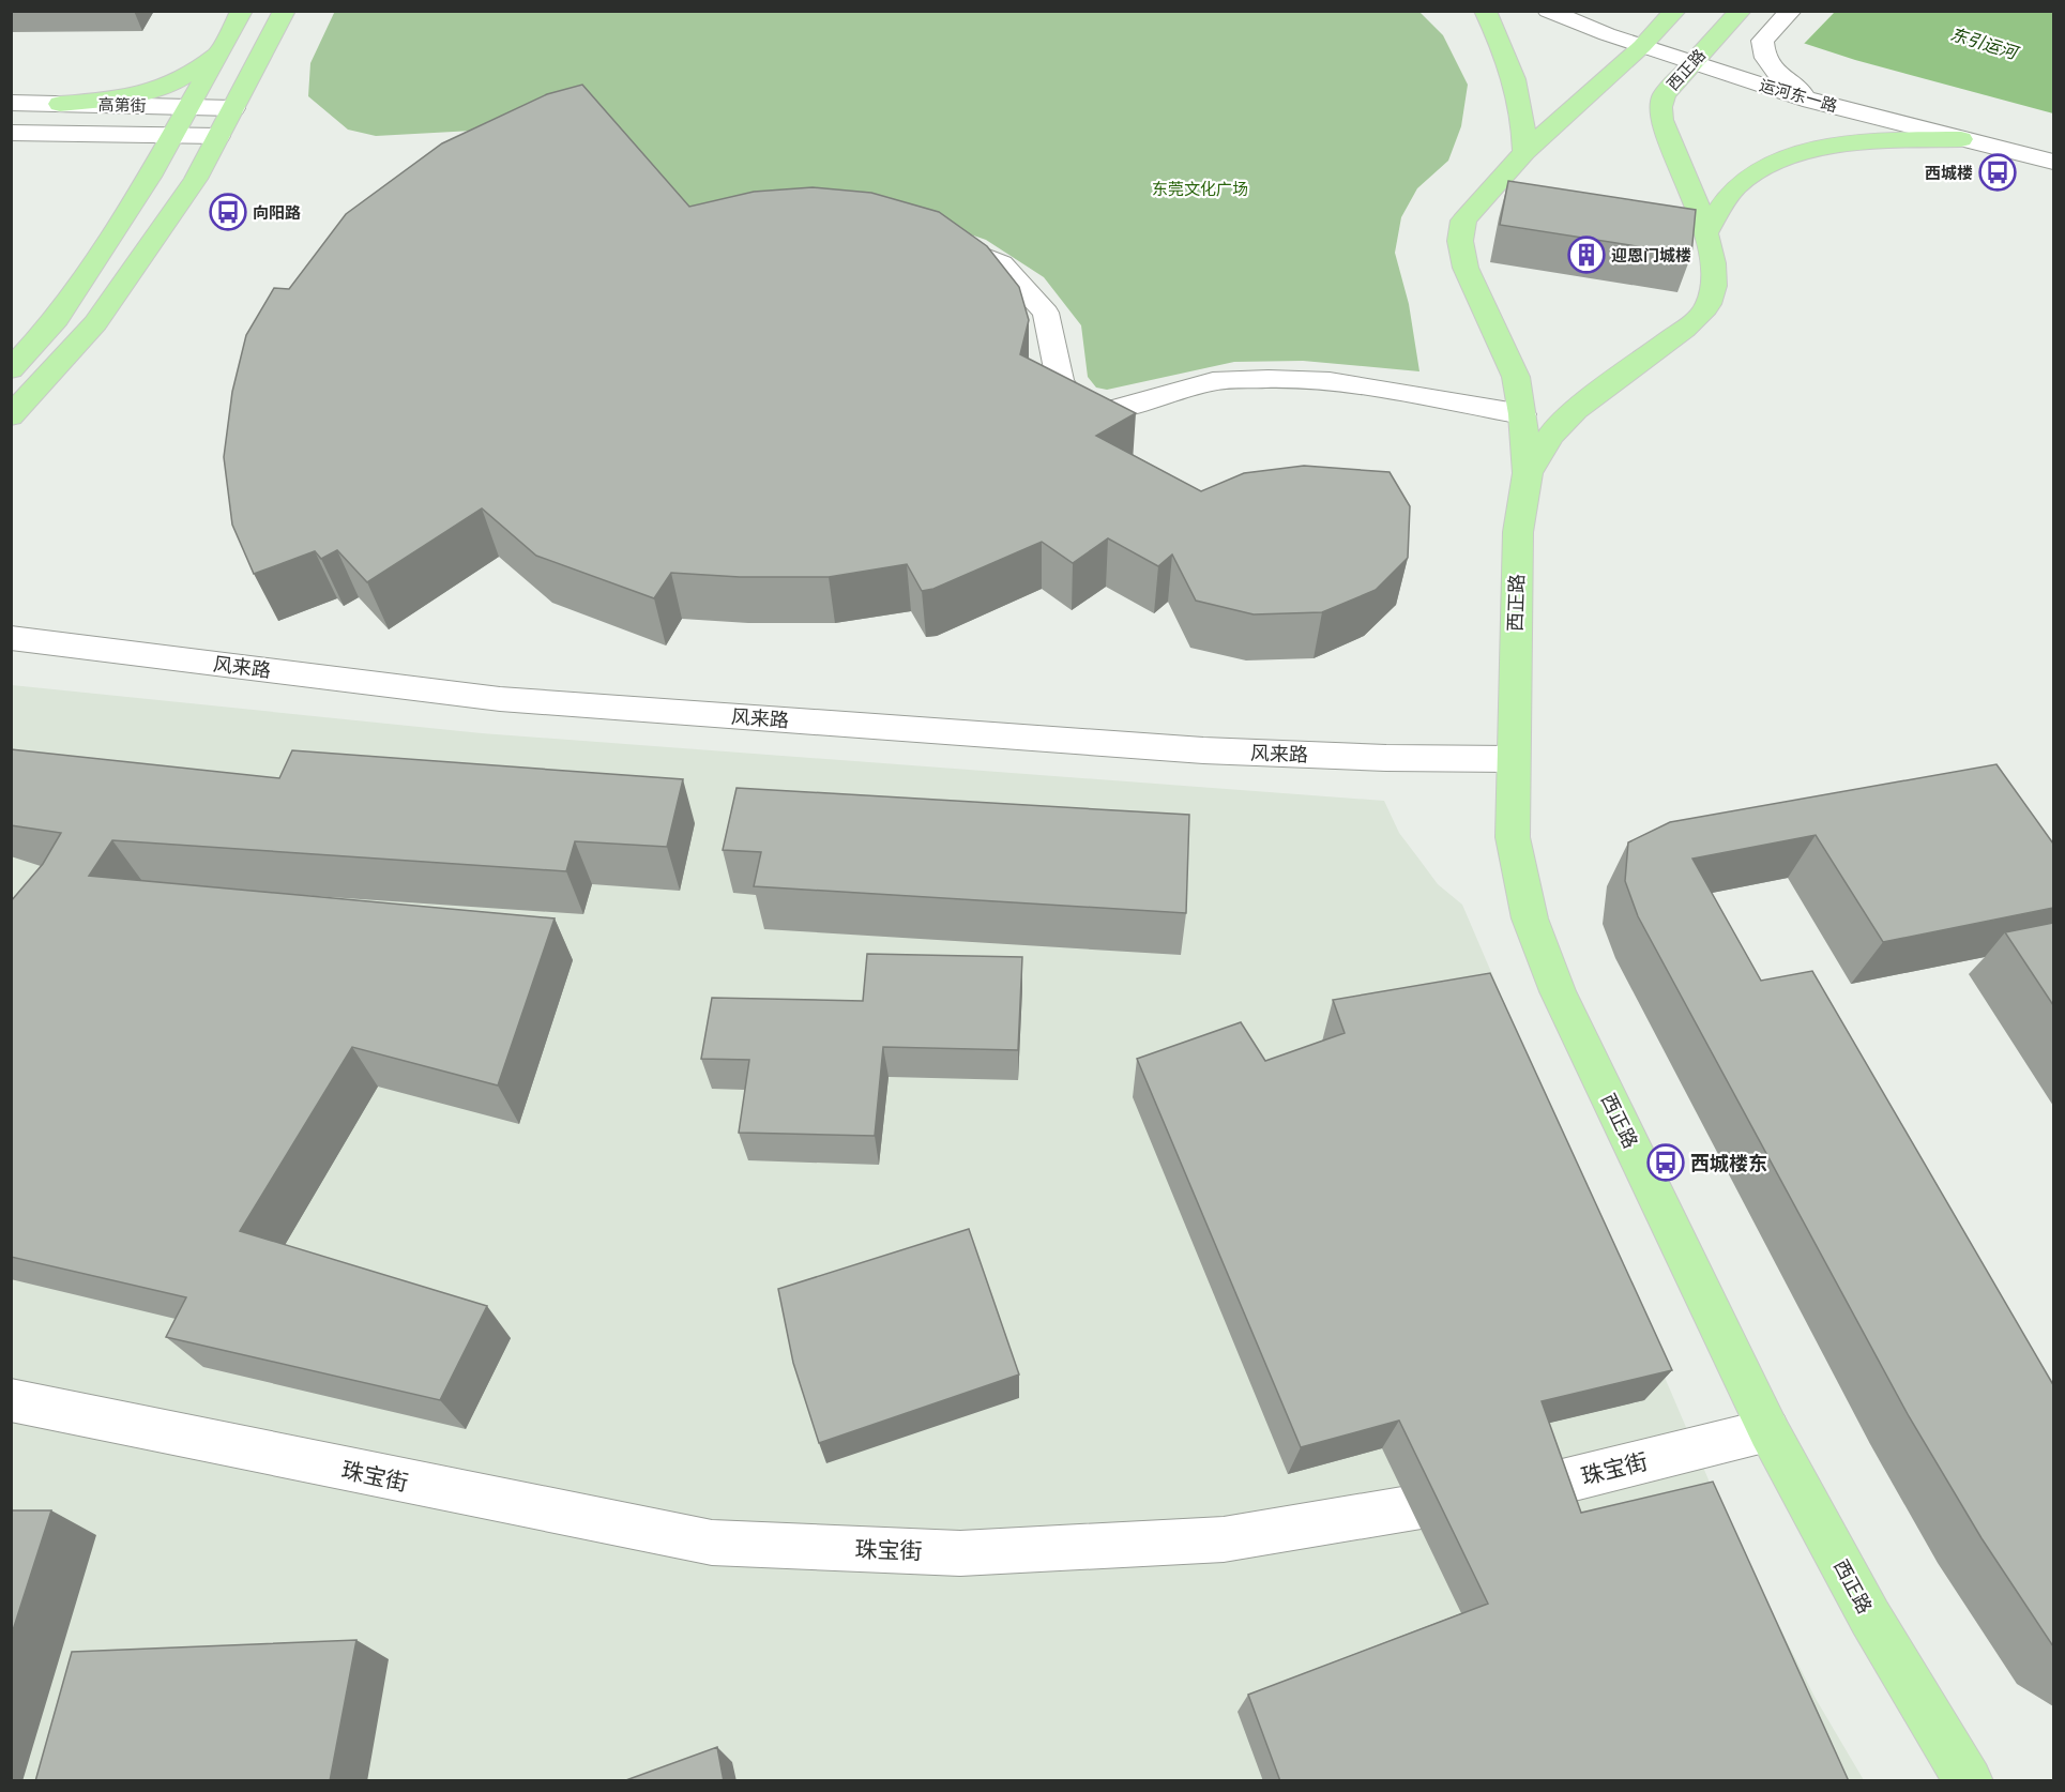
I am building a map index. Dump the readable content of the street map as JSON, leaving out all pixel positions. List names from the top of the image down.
{
  "streets": {
    "main road": ["西正路"],
    "street": [
      "运河东一路",
      "高第街",
      "风来路",
      "珠宝街"
    ]
  },
  "crossings": [
    ["西正路", "运河东一路"],
    ["西正路", "风来路"],
    ["西正路", "珠宝街"]
  ],
  "water": ["东引运河"],
  "parks": ["东莞文化广场"],
  "places": {
    "bus stop": ["西城楼", "向阳路", "西城楼东"],
    "building": ["迎恩门城楼"]
  }
}
